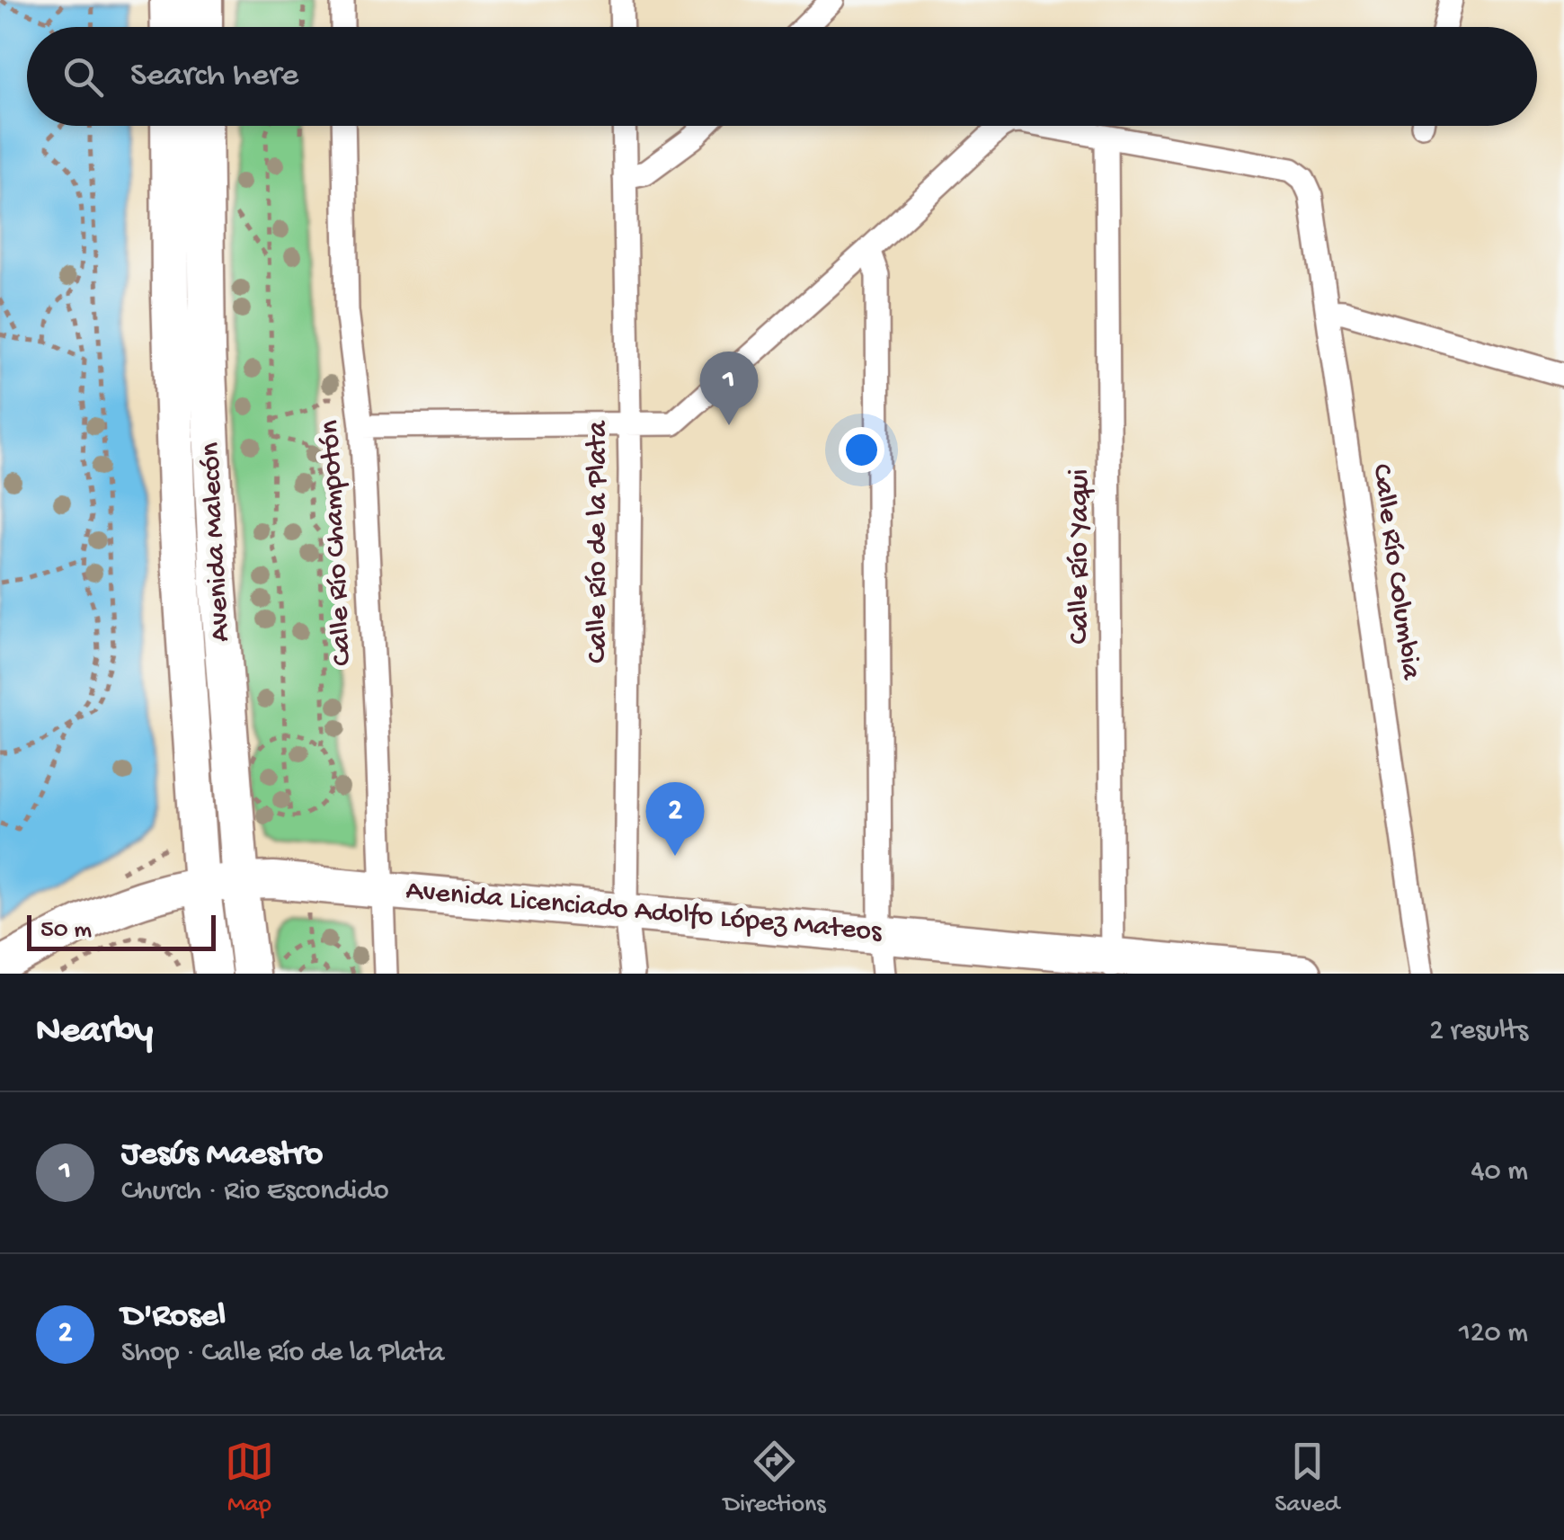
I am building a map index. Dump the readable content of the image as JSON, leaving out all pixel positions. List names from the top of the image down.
{
  "streets": {
    "main road": ["Avenida Malecón", "Avenida Licenciado Adolfo López Mateos"],
    "street": [
      "Calle Río de la Plata",
      "Calle Río Champotón",
      "Calle Río Yaqui",
      "Calle Río Columbia"
    ]
  },
  "crossings": [
    ["Avenida Malecón", "Avenida Licenciado Adolfo López Mateos"],
    ["Calle Río de la Plata", "Avenida Licenciado Adolfo López Mateos"],
    ["Calle Río Champotón", "Avenida Licenciado Adolfo López Mateos"],
    ["Calle Río Yaqui", "Calle Río Columbia"],
    ["Calle Río Yaqui", "Avenida Licenciado Adolfo López Mateos"]
  ],
  "scale_bar": "50 m",
  "page": {
    "search": "Search here",
    "pins": ["1", "2"],
    "scale": "50 m",
    "heading": ["Nearby", "2 results"],
    "list": [
      {
        "mark": "1",
        "name": "Jesús Maestro",
        "note": "Church · Rio Escondido",
        "value": "40 m"
      },
      {
        "mark": "2",
        "name": "D'Rosel",
        "note": "Shop · Calle Río de la Plata",
        "value": "120 m"
      }
    ],
    "nav": ["Map", "Directions", "Saved"]
  }
}
